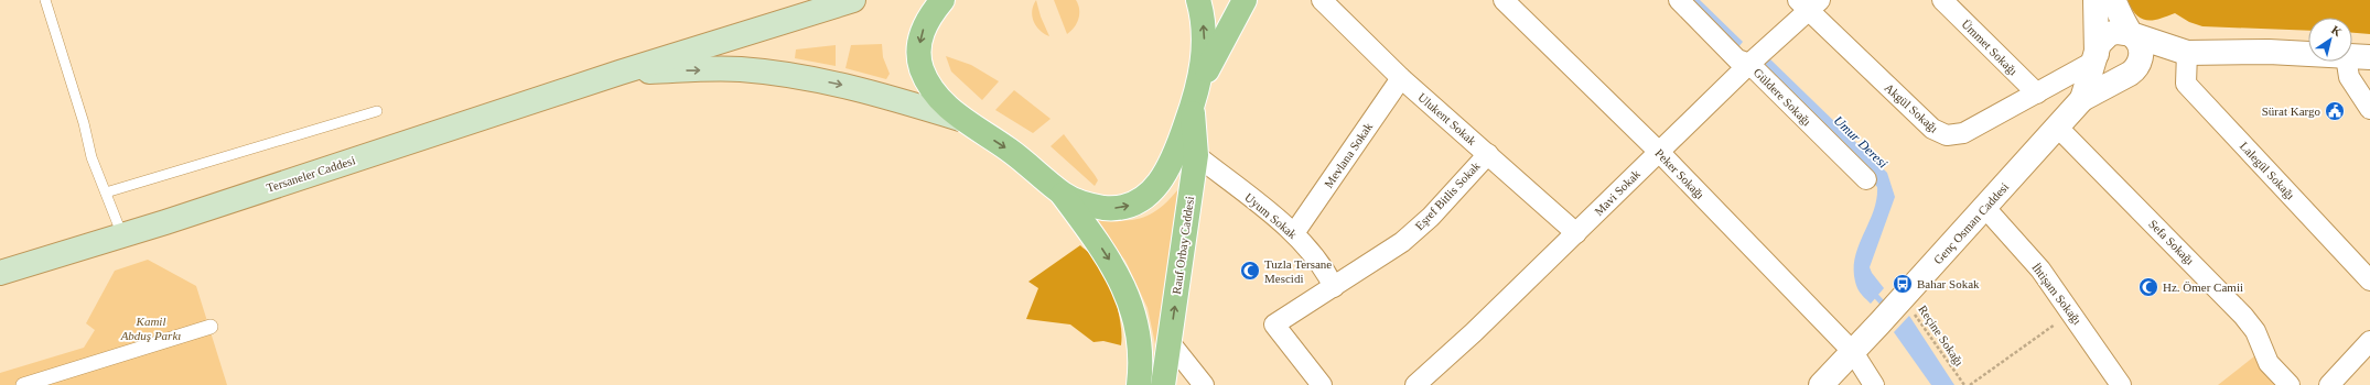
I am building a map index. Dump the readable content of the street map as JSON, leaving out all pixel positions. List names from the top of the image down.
{
  "streets": {
    "main road": ["Tersaneler Caddesi", "Rauf Orbay Caddesi"],
    "street": [
      "Ümmet Sokağı",
      "Güldere Sokağı",
      "Akgül Sokağı",
      "Ulukent Sokak",
      "Mevlana Sokak",
      "Lalegül Sokağı",
      "Peker Sokağı",
      "Mavi Sokak",
      "Eşref Bitlis Sokak",
      "Uyum Sokak",
      "Genç Osman Caddesi",
      "Sefa Sokağı",
      "İhtişam Sokağı"
    ],
    "path": ["Reçine Sokağı"]
  },
  "crossings": [
    ["Ümmet Sokağı", "Akgül Sokağı"],
    ["Güldere Sokağı", "Mavi Sokak"],
    ["Akgül Sokağı", "Mavi Sokak"],
    ["Akgül Sokağı", "Genç Osman Caddesi"],
    ["Ulukent Sokak", "Mevlana Sokak"],
    ["Ulukent Sokak", "Mavi Sokak"],
    ["Ulukent Sokak", "Eşref Bitlis Sokak"],
    ["Mevlana Sokak", "Uyum Sokak"],
    ["Lalegül Sokağı", "Genç Osman Caddesi"],
    ["Peker Sokağı", "Mavi Sokak"],
    ["Peker Sokağı", "Genç Osman Caddesi"],
    ["Eşref Bitlis Sokak", "Uyum Sokak"],
    ["Uyum Sokak", "Rauf Orbay Caddesi"],
    ["Genç Osman Caddesi", "Sefa Sokağı"],
    ["Genç Osman Caddesi", "İhtişam Sokağı"],
    ["Genç Osman Caddesi", "Reçine Sokağı"]
  ],
  "water": ["Umur Deresi"],
  "parks": ["Kamil Abduş Parkı"],
  "places": {
    "public building": ["Sürat Kargo"],
    "mosque": ["Tuzla Tersane Mescidi", "Hz. Ömer Camii"],
    "bus stop": ["Bahar Sokak"]
  },
  "north": "top right"
}
